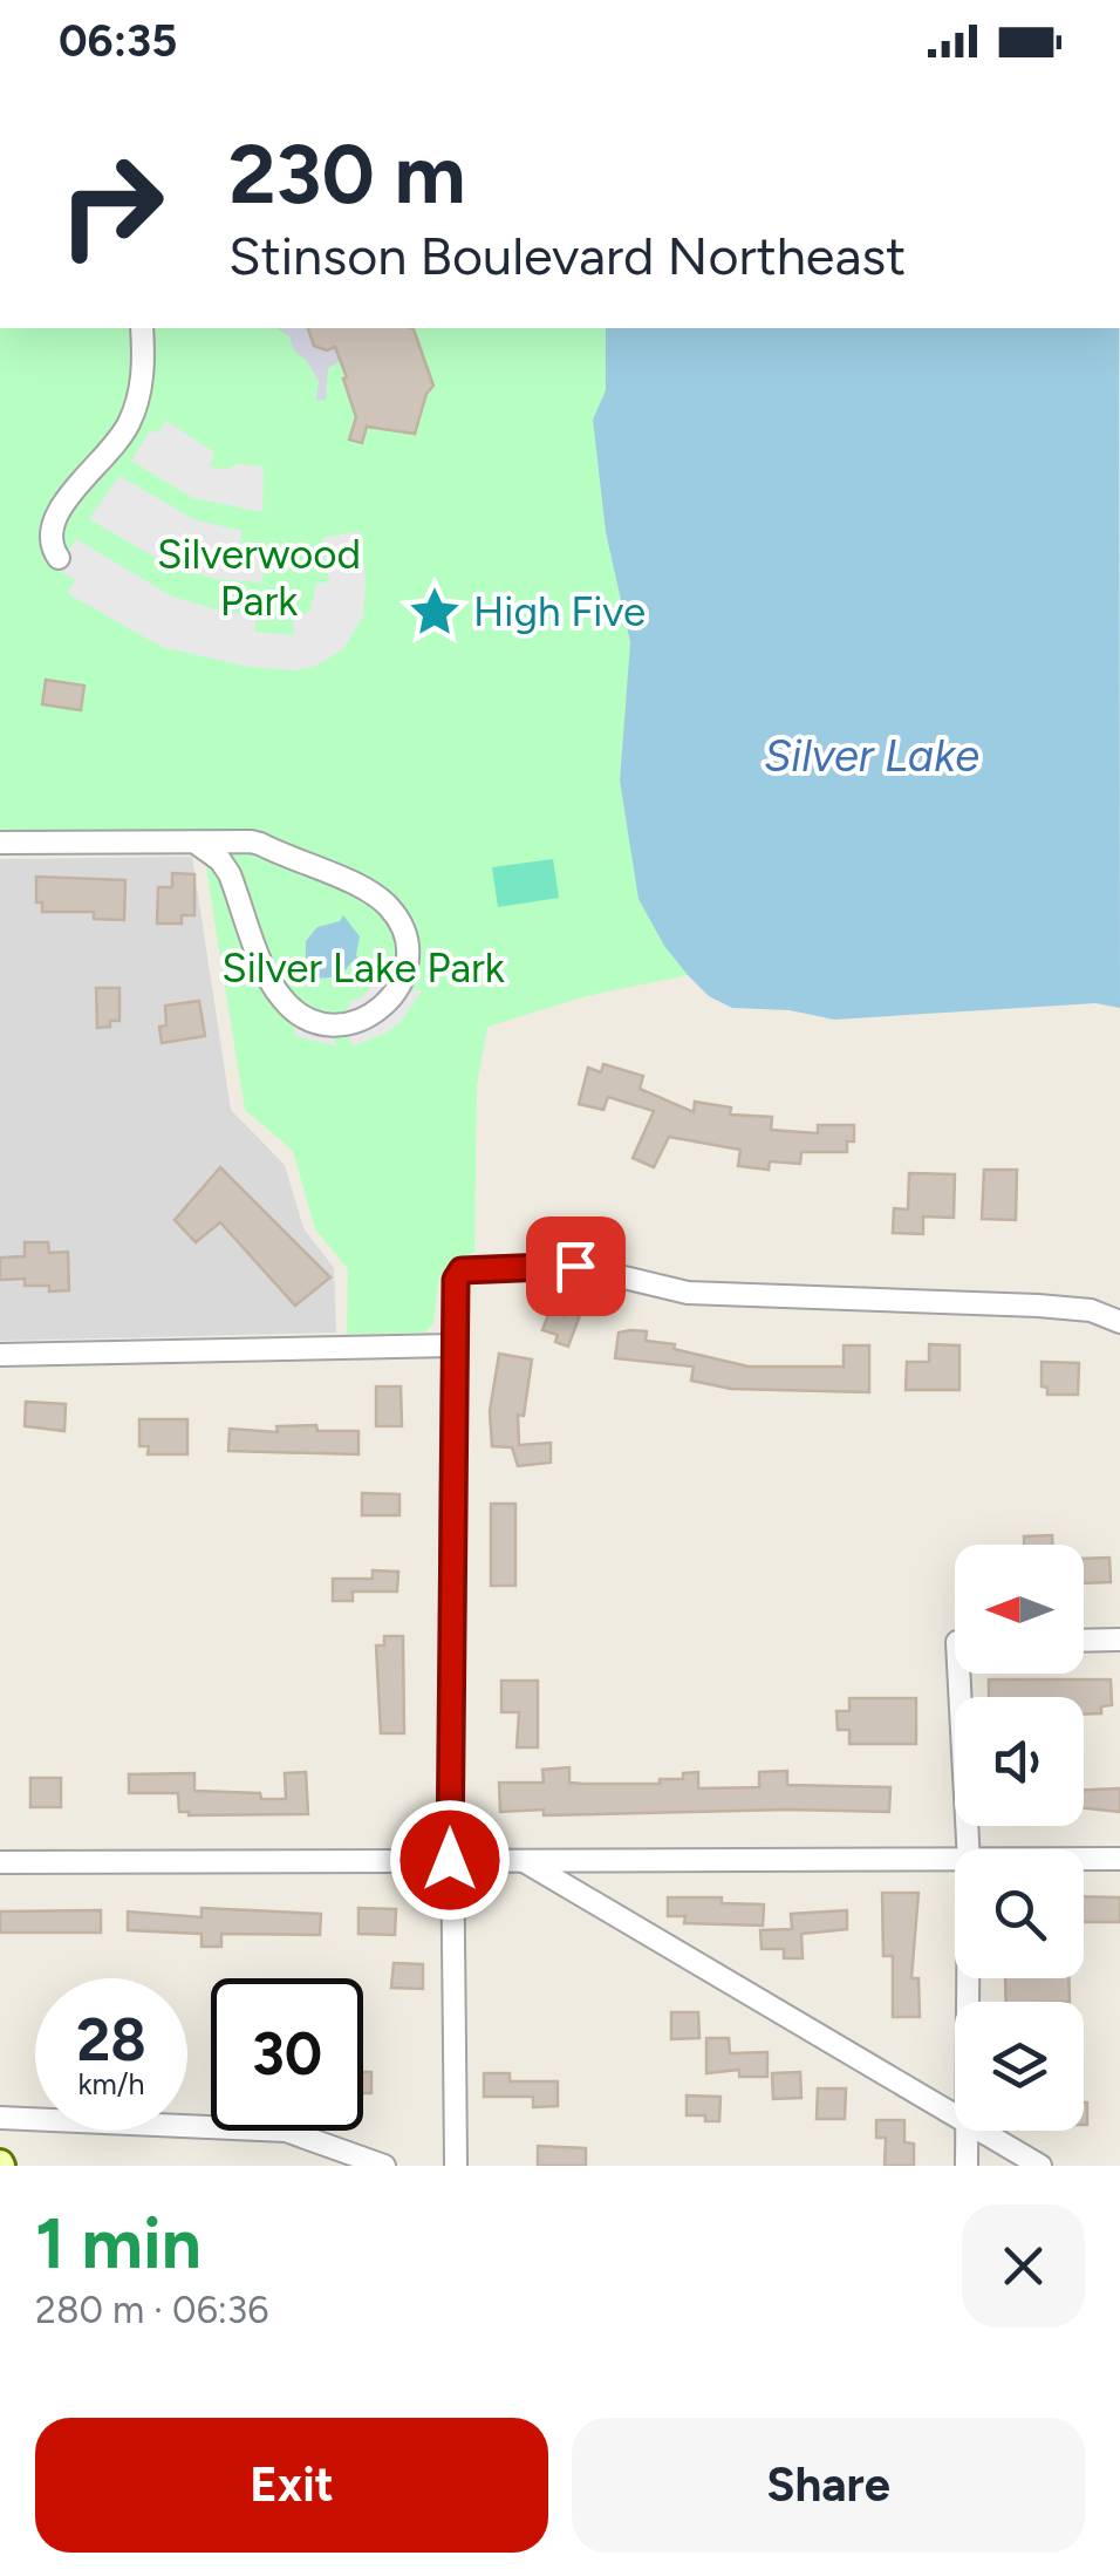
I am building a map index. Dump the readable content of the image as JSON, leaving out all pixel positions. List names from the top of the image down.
{
  "water": ["Silver Lake"],
  "parks": ["Silverwood Park", "Silver Lake Park"],
  "places": {
    "place": ["High Five"]
  },
  "north": "left",
  "page": {
    "status": "06:35",
    "turn": ["230 m", "Stinson Boulevard Northeast"],
    "speed": "28 km/h",
    "limit": "30",
    "heading": ["1 min", "280 m · 06:36"],
    "buttons": ["Exit", "Share"]
  }
}
